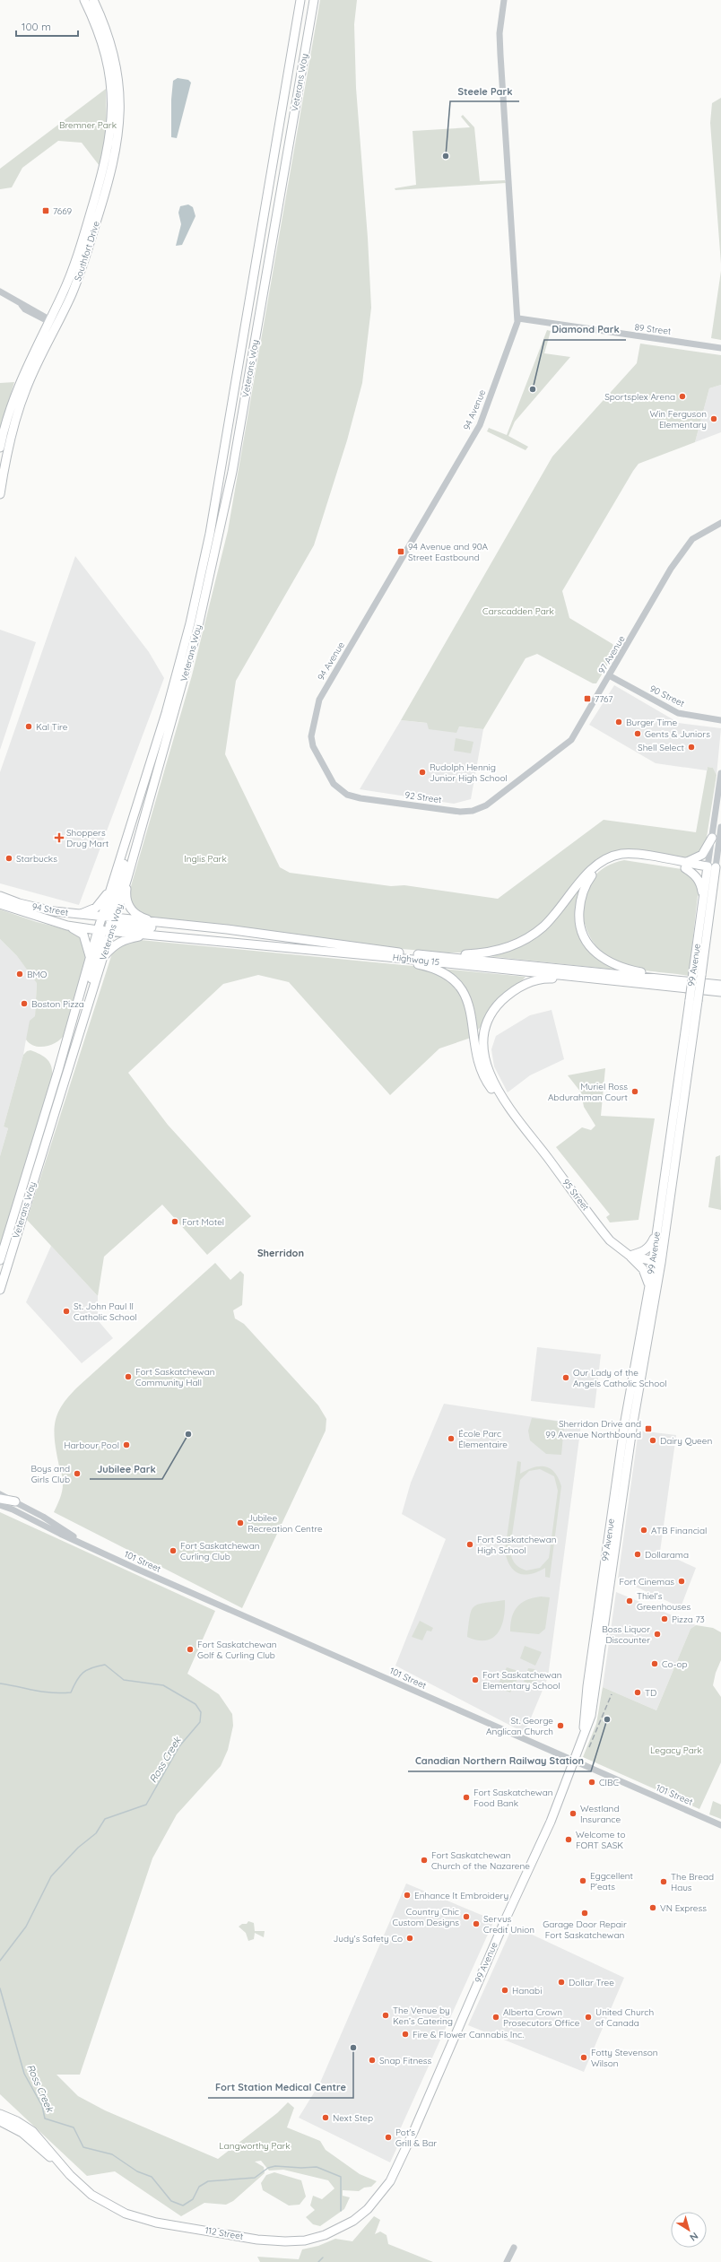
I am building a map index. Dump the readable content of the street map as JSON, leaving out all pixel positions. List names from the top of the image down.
{
  "streets": {
    "main road": [
      "Veterans Way",
      "Southfort Drive",
      "94 Street",
      "Highway 15",
      "99 Avenue",
      "95 Street",
      "112 Street"
    ],
    "street": [
      "89 Street",
      "94 Avenue",
      "97 Avenue",
      "90 Street",
      "92 Street",
      "101 Street"
    ]
  },
  "crossings": [
    ["Veterans Way", "94 Street"],
    ["Veterans Way", "Highway 15"],
    ["89 Street", "94 Avenue"],
    ["94 Avenue", "92 Street"],
    ["97 Avenue", "90 Street"],
    ["97 Avenue", "92 Street"],
    ["94 Street", "Highway 15"],
    ["99 Avenue", "95 Street"],
    ["99 Avenue", "101 Street"],
    ["99 Avenue", "112 Street"]
  ],
  "districts": ["Sherridon"],
  "water": ["Ross Creek"],
  "parks": [
    "Bremner Park",
    "Carscadden Park",
    "Inglis Park",
    "Legacy Park",
    "Langworthy Park"
  ],
  "places": {
    "other": [
      "Steele Park",
      "Diamond Park",
      "Sportsplex Arena",
      "Win Ferguson Elementary",
      "Burger Time",
      "Kal Tire",
      "Gents & Juniors",
      "Shell Select",
      "Rudolph Hennig Junior High School",
      "Starbucks",
      "BMO",
      "Boston Pizza",
      "Muriel Ross Abdurahman Court",
      "Fort Motel",
      "St. John Paul II Catholic School",
      "Fort Saskatchewan Community Hall",
      "Our Lady of the Angels Catholic School",
      "Jubilee Park",
      "École Parc Élementaire",
      "Dairy Queen",
      "Harbour Pool",
      "Boys and Girls Club",
      "Jubilee Recreation Centre",
      "ATB Financial",
      "Fort Saskatchewan High School",
      "Fort Saskatchewan Curling Club",
      "Dollarama",
      "Fort Cinemas",
      "Thiel's Greenhouses",
      "Pizza 73",
      "Boss Liquor Discounter",
      "Fort Saskatchewan Golf & Curling Club",
      "Co-op",
      "Fort Saskatchewan Elementary School",
      "TD",
      "Canadian Northern Railway Station",
      "St. George Anglican Church",
      "CIBC",
      "Fort Saskatchewan Food Bank",
      "Westland Insurance",
      "Welcome to FORT SASK",
      "Fort Saskatchewan Church of the Nazarene",
      "Eggcellent P’eats",
      "The Bread Haus",
      "Enhance It Embroidery",
      "VN Express",
      "Garage Door Repair Fort Saskatchewan",
      "Country Chic Custom Designs",
      "Servus Credit Union",
      "Judy's Safety Co",
      "Dollar Tree",
      "Hanabi",
      "The Venue by Ken’s Catering",
      "Alberta Crown Prosecutors Office",
      "United Church of Canada",
      "Fire & Flower Cannabis Inc.",
      "Fort Station Medical Centre",
      "Fotty Stevenson Wilson",
      "Snap Fitness",
      "Next Step",
      "Pot's Grill & Bar"
    ],
    "transit": [
      "7669",
      "94 Avenue and 90A Street Eastbound",
      "7767",
      "Sherridon Drive and 99 Avenue Northbound"
    ],
    "health": ["Shoppers Drug Mart"]
  },
  "scale_bar": "100 m",
  "north": "bottom right"
}
